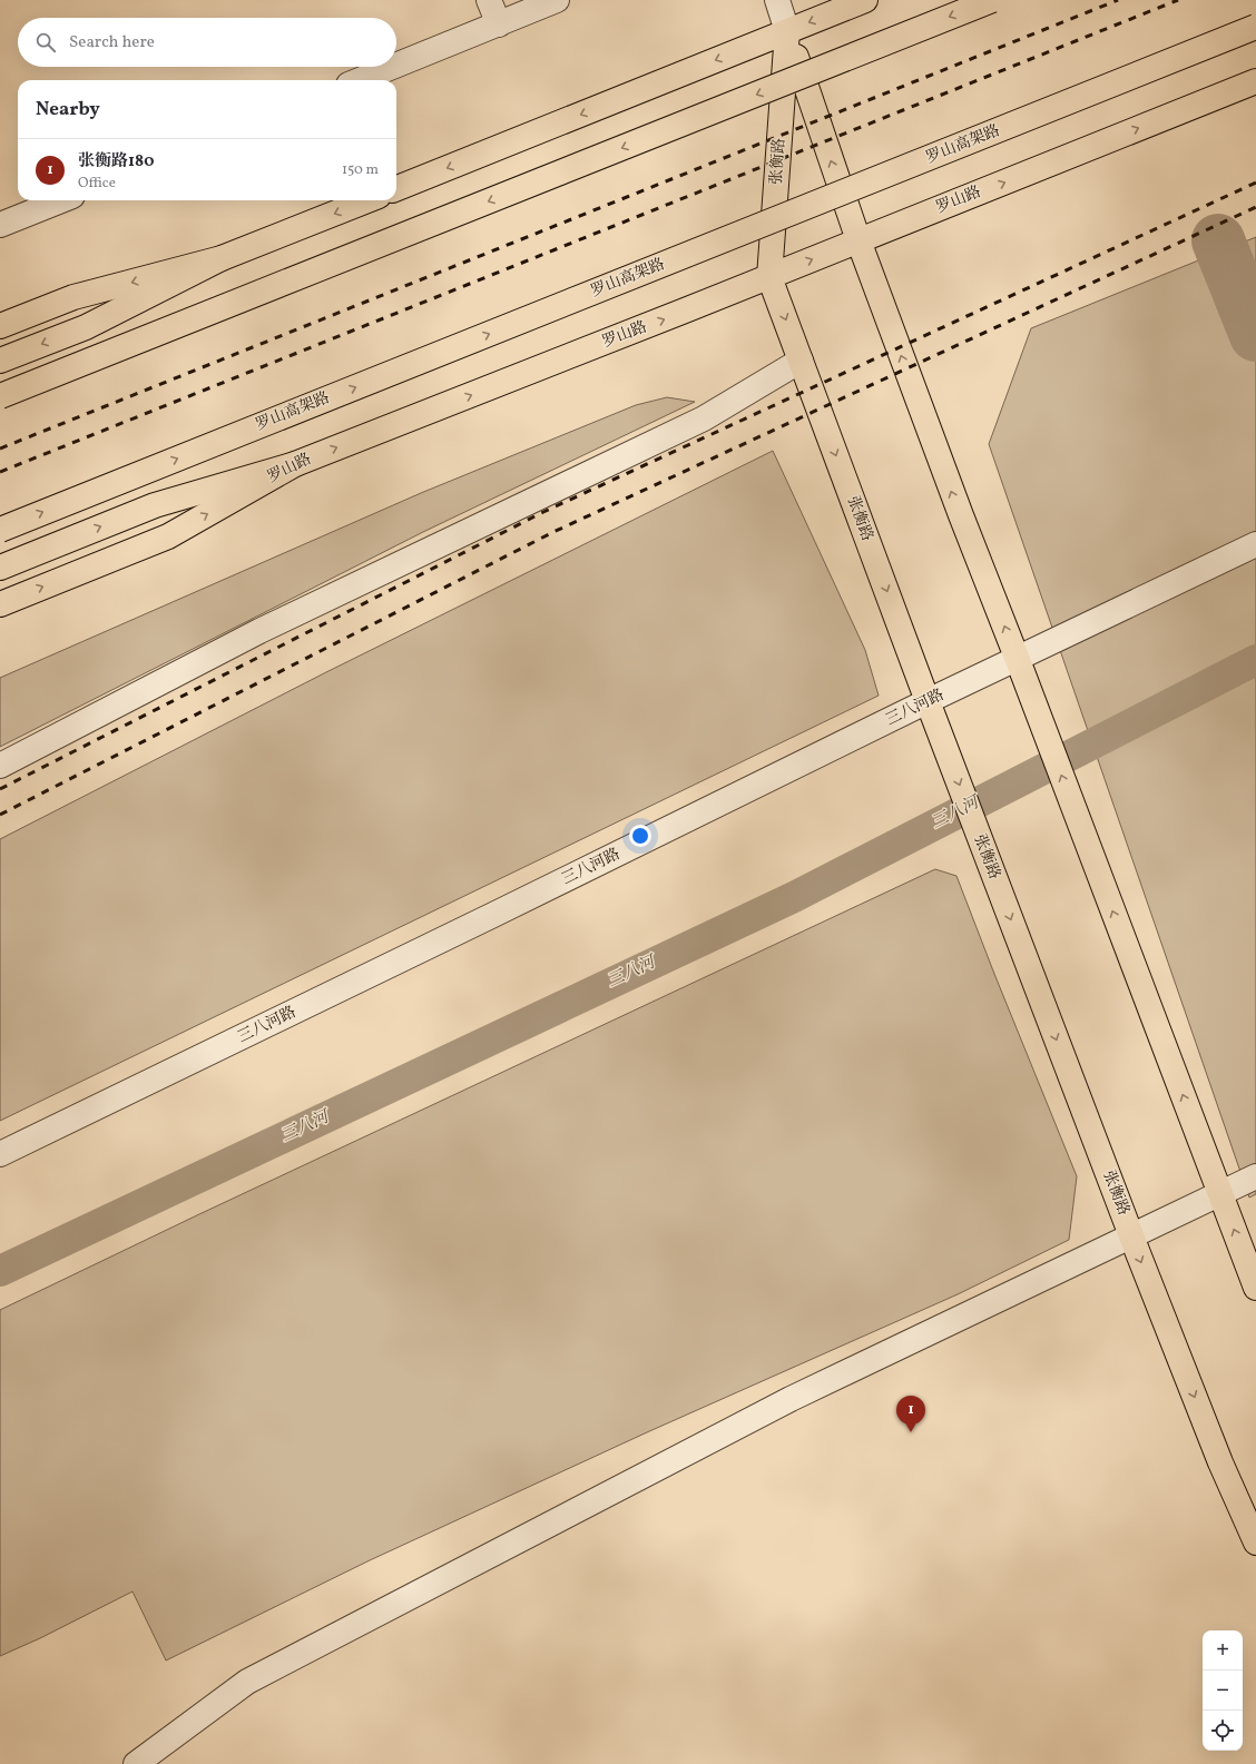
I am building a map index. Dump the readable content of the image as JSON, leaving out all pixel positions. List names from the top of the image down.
{
  "streets": {
    "main road": ["罗山高架路", "张衡路", "罗山路"],
    "street": ["三八河路"]
  },
  "crossings": [
    ["张衡路", "罗山路"],
    ["张衡路", "三八河路"]
  ],
  "water": ["三八河"],
  "page": {
    "search": "Search here",
    "heading": "Nearby",
    "list": [
      {
        "mark": "1",
        "name": "张衡路180",
        "note": "Office",
        "value": "150 m"
      }
    ],
    "pins": "1",
    "map_buttons": ["+", "−"]
  }
}
